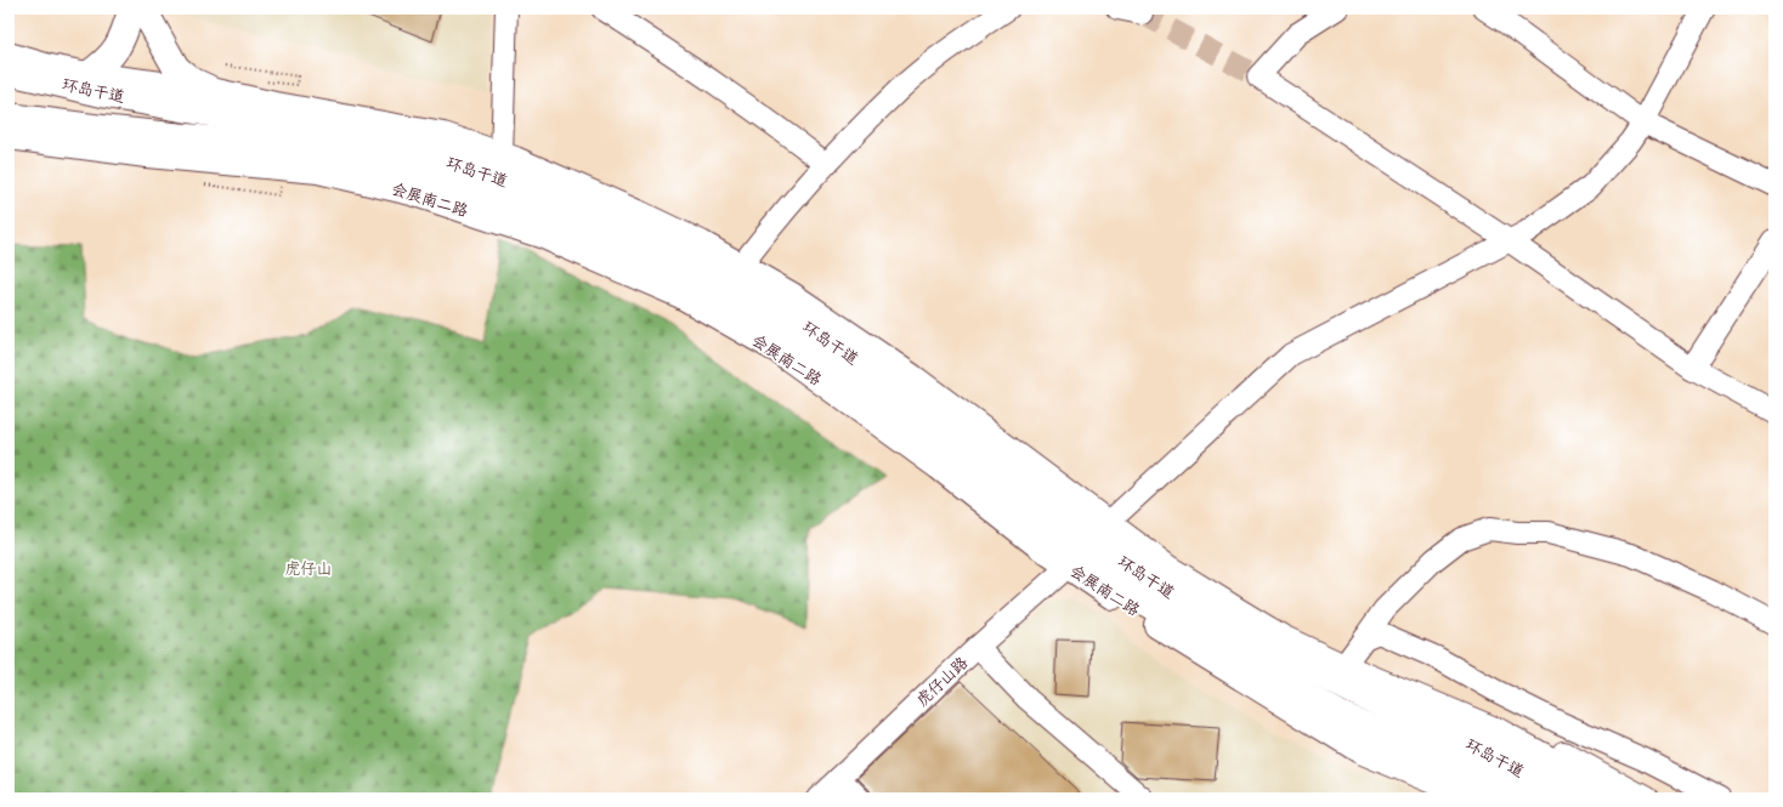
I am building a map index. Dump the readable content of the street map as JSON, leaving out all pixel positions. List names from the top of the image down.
{
  "streets": {
    "main road": ["环岛干道", "会展南二路"],
    "street": ["虎仔山路"]
  },
  "crossings": [
    ["会展南二路", "虎仔山路"]
  ],
  "parks": ["虎仔山"]
}
